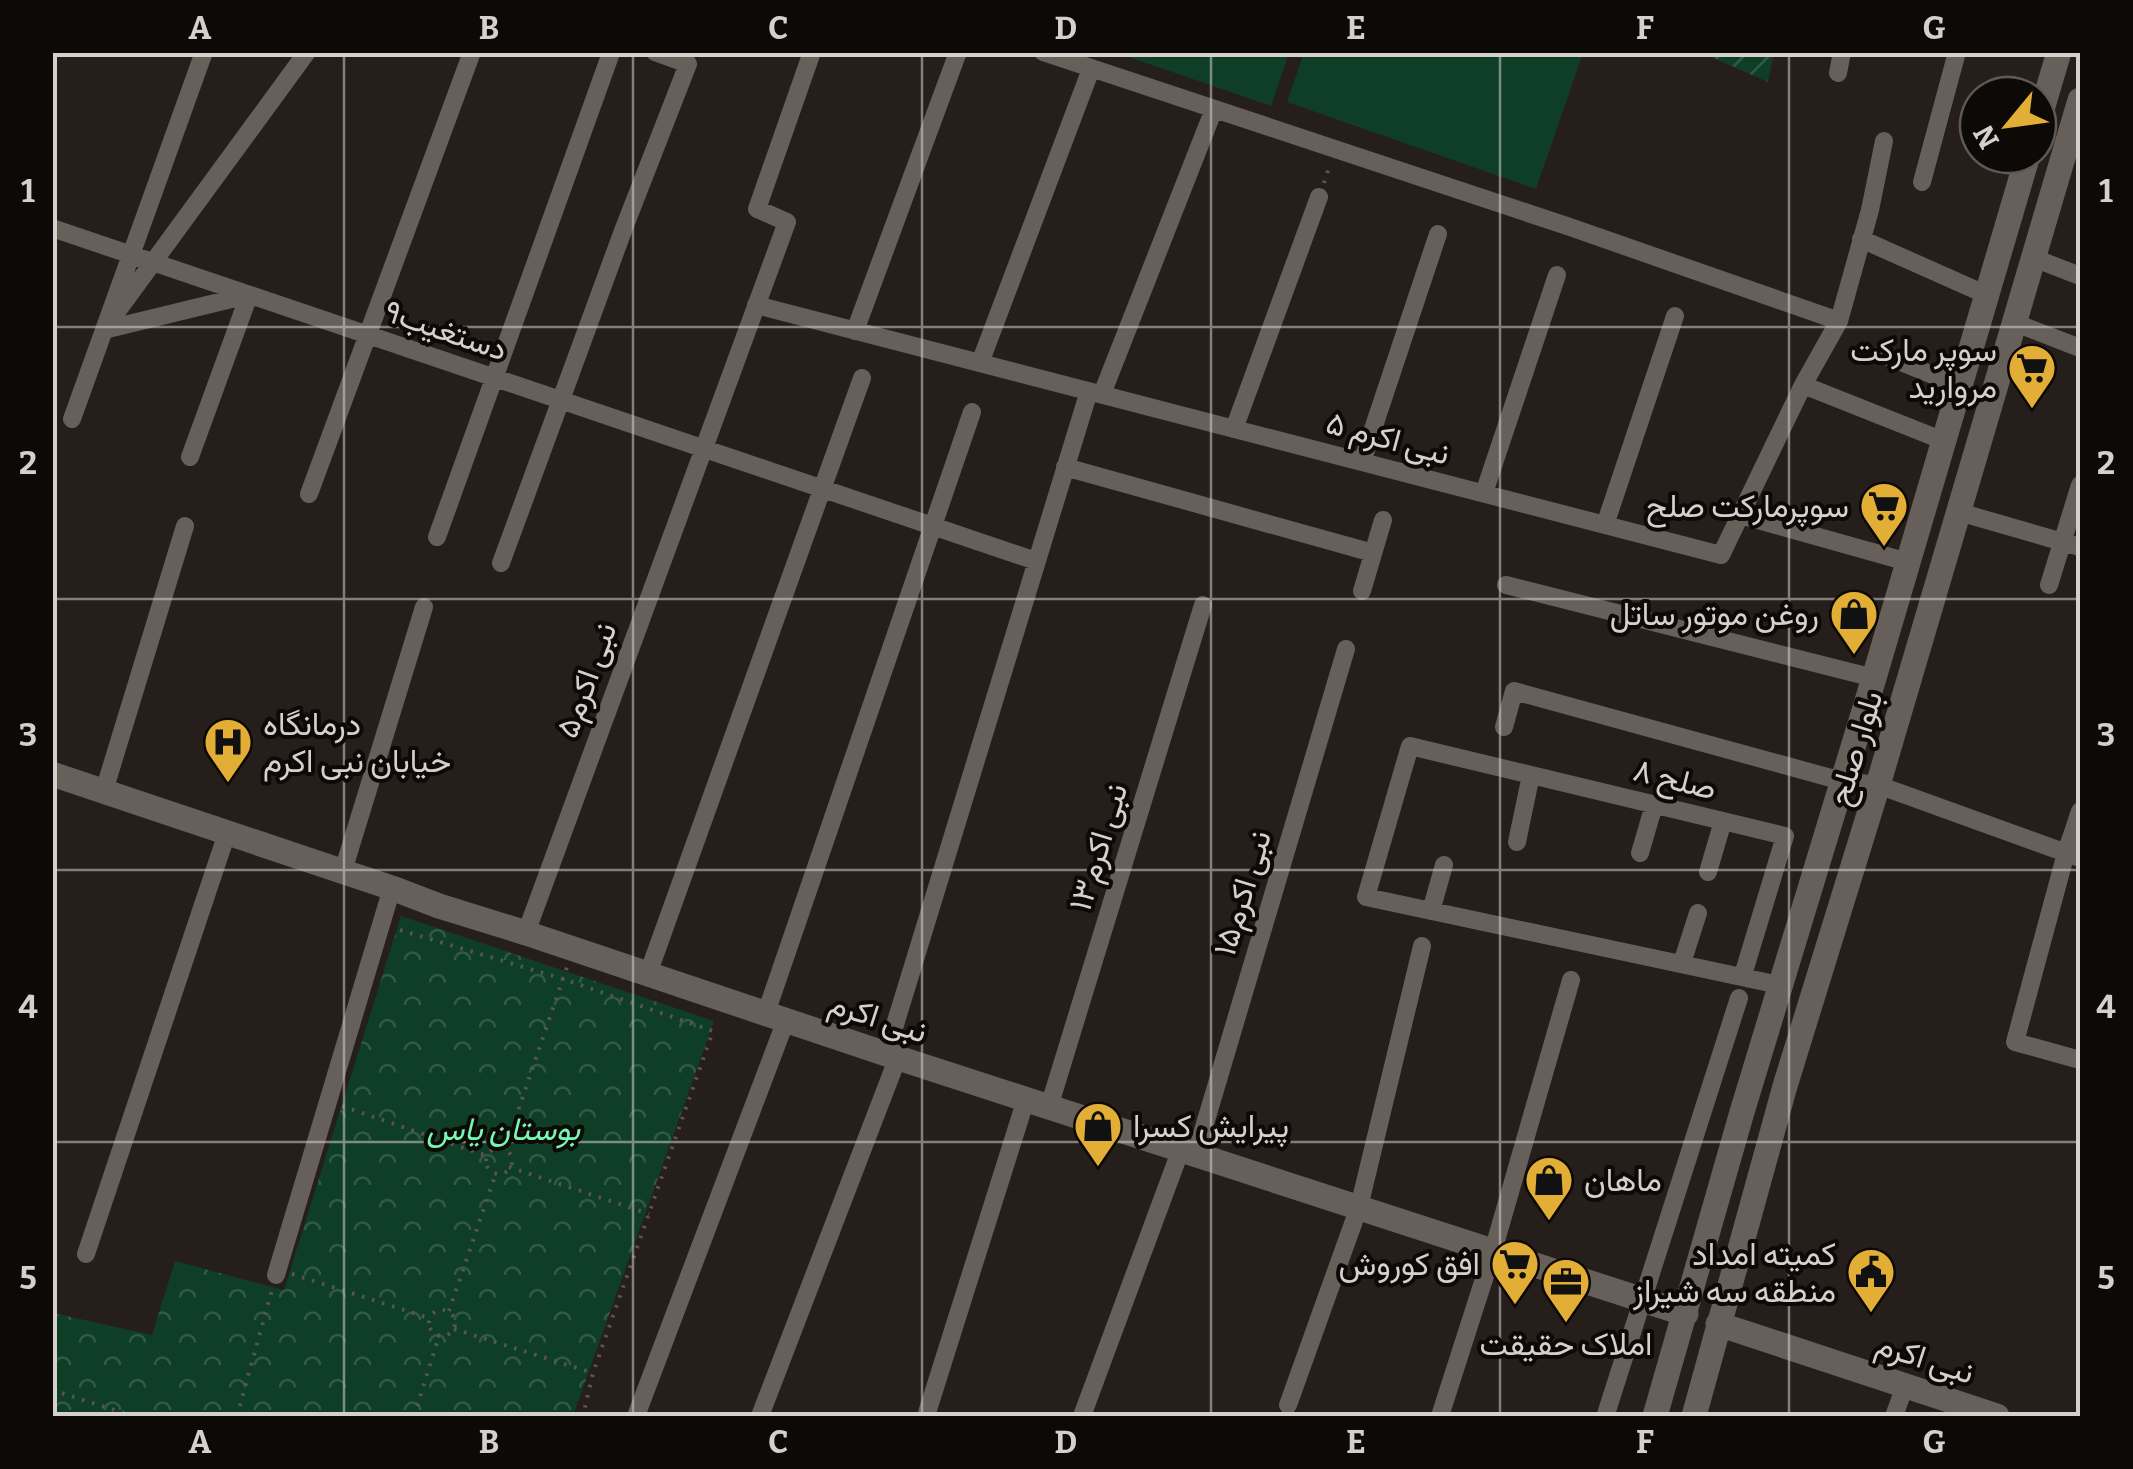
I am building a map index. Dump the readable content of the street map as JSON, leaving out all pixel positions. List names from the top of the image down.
{
  "streets": {
    "main road": ["بلوار صلح", "نبی اکرم"],
    "street": [
      "دستغیب۹",
      "نبی اکرم ۵",
      "نبی اکرم۵",
      "۸ صلح",
      "نبی اکرم۱۳",
      "نبی اکرم۱۵"
    ]
  },
  "crossings": [
    ["دستغیب۹", "نبی اکرم۵"],
    ["نبی اکرم۵", "نبی اکرم"],
    ["بلوار صلح", "نبی اکرم"],
    ["نبی اکرم۱۳", "نبی اکرم"],
    ["نبی اکرم۱۵", "نبی اکرم"]
  ],
  "parks": ["بوستان یاس"],
  "places": {
    "supermarket": ["سوپر مارکت مروارید", "سوپرمارکت صلح", "افق کوروش"],
    "shop": ["روغن موتور ساتل", "پیرایش کسرا", "ماهان"],
    "hospital": ["درمانگاه خیابان نبی اکرم"],
    "public building": ["کمیته امداد منطقه سه شیراز"],
    "office": ["املاک حقیقت"]
  },
  "north": "bottom left",
  "grid": {
    "columns": [
      "A",
      "B",
      "C",
      "D",
      "E",
      "F",
      "G"
    ],
    "rows": [
      "1",
      "2",
      "3",
      "4",
      "5"
    ]
  }
}
